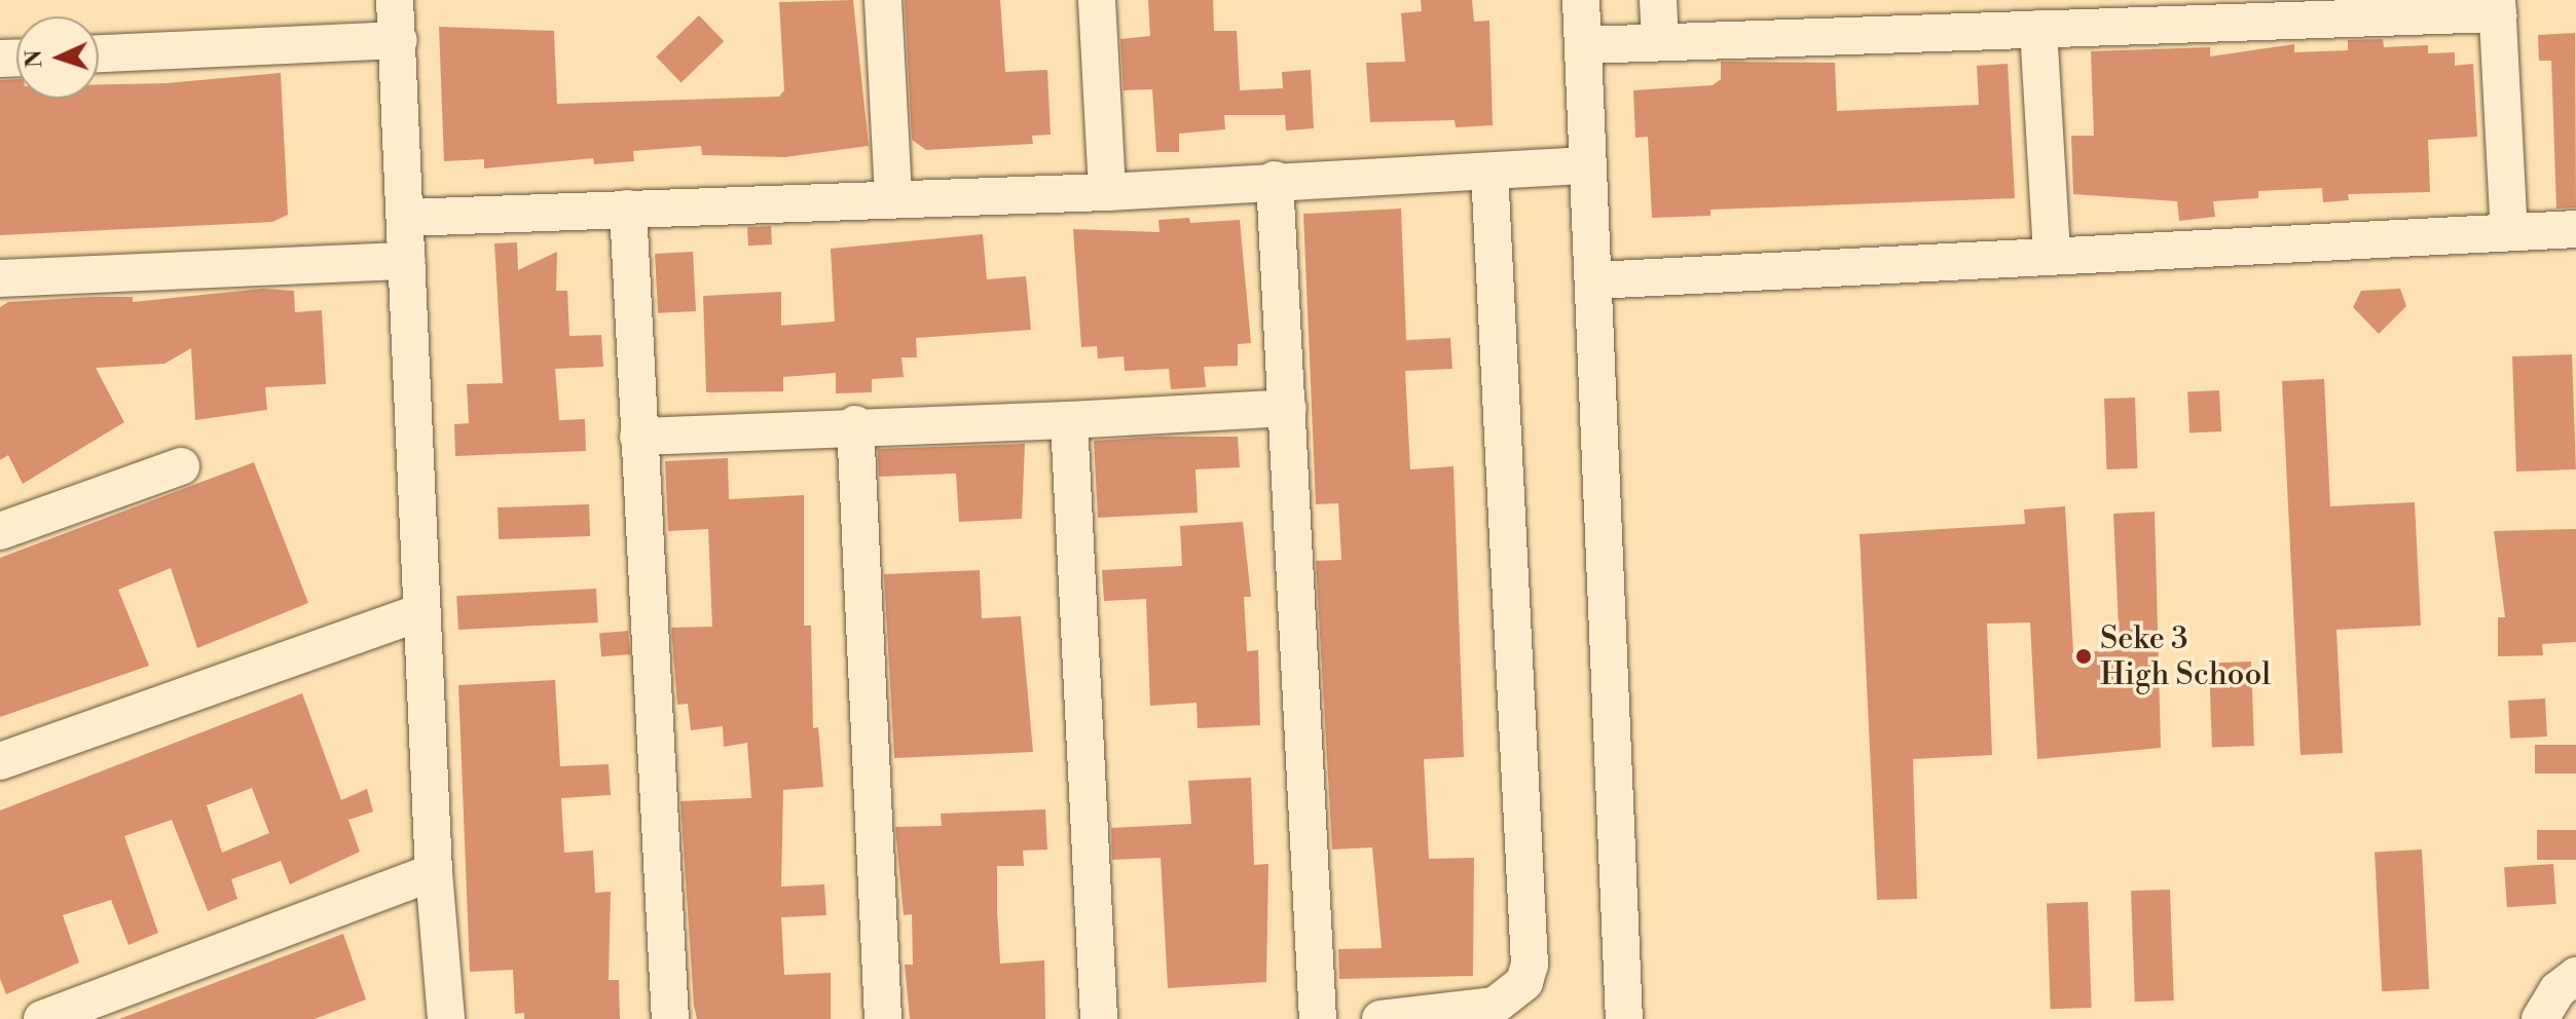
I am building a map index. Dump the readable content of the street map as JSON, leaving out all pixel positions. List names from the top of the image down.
{
  "places": ["Seke 3 High School"],
  "north": "left"
}
